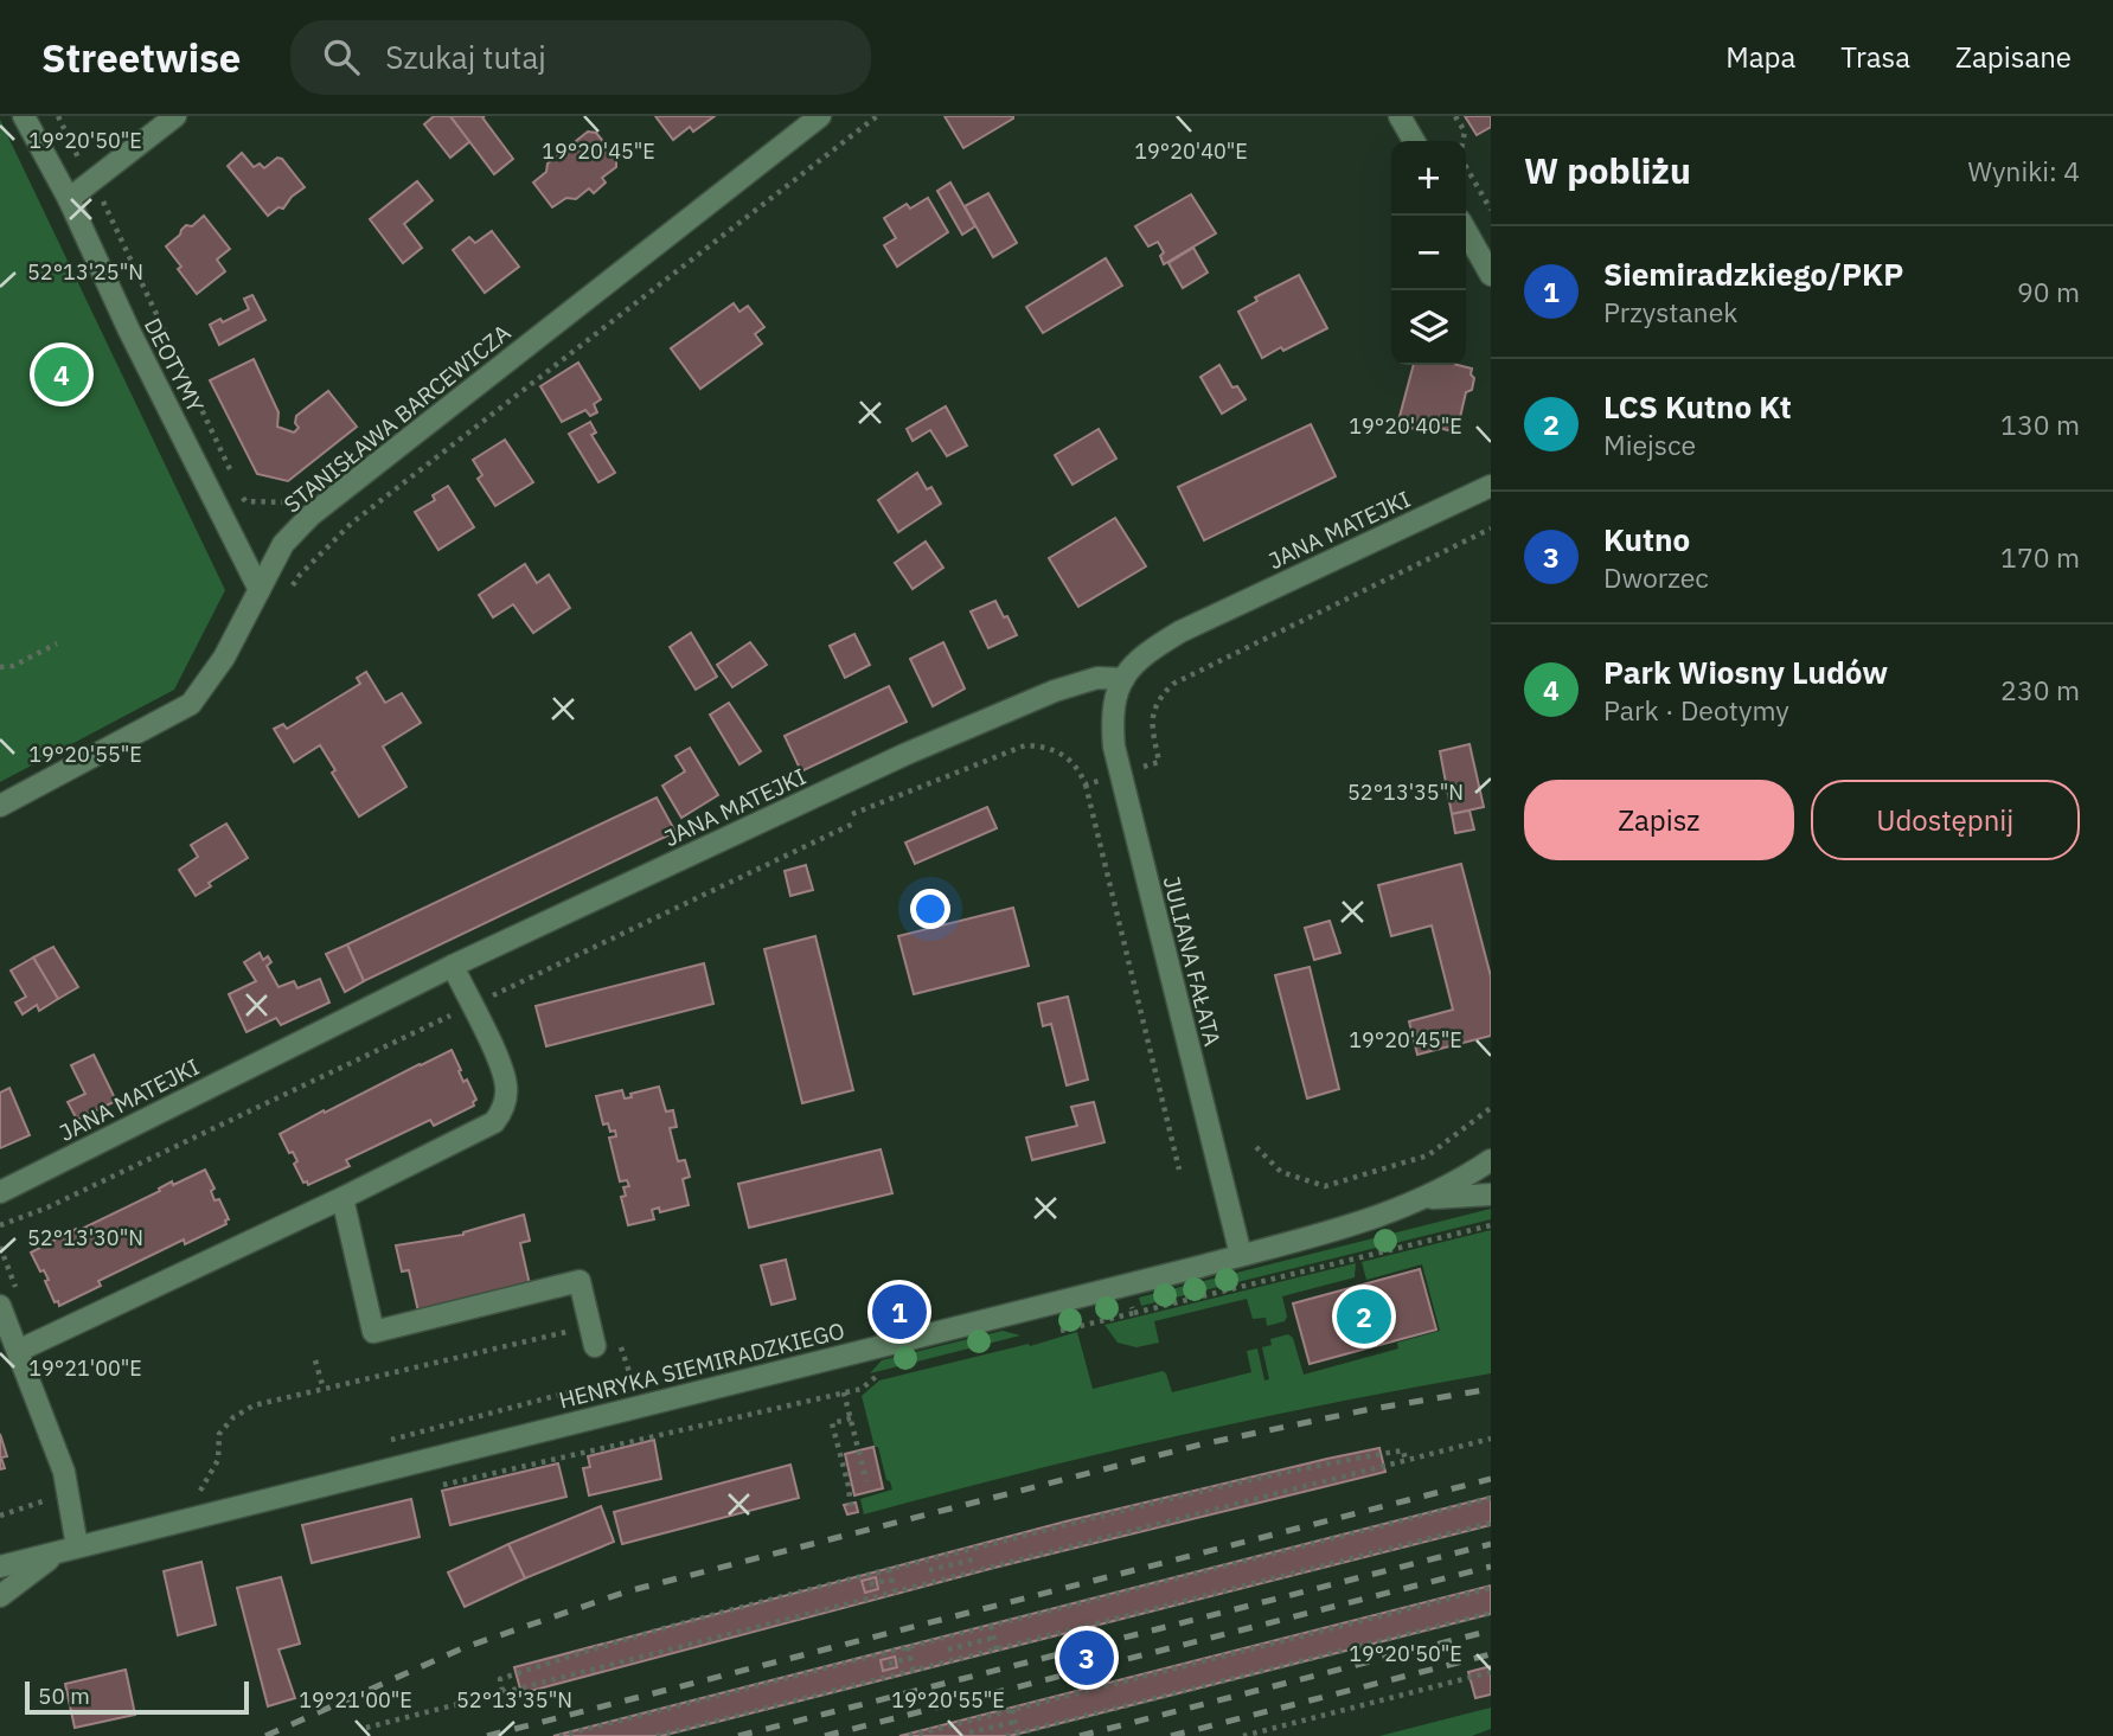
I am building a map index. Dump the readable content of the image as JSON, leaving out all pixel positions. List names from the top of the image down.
{
  "streets": {
    "street": [
      "DEOTYMY",
      "STANISŁAWA BARCEWICZA",
      "JANA MATEJKI",
      "JULIANA FAŁATA",
      "HENRYKA SIEMIRADZKIEGO"
    ]
  },
  "crossings": [
    ["DEOTYMY", "STANISŁAWA BARCEWICZA"],
    ["JANA MATEJKI", "JULIANA FAŁATA"],
    ["JULIANA FAŁATA", "HENRYKA SIEMIRADZKIEGO"]
  ],
  "scale_bar": "50 m",
  "page": {
    "header": "Streetwise",
    "search": "Szukaj tutaj",
    "nav": ["Mapa", "Trasa", "Zapisane"],
    "heading": ["W pobliżu", "Wyniki: 4"],
    "map_buttons": ["+", "−"],
    "list": [
      {
        "mark": "1",
        "name": "Siemiradzkiego/PKP",
        "note": "Przystanek",
        "value": "90 m"
      },
      {
        "mark": "2",
        "name": "LCS Kutno Kt",
        "note": "Miejsce",
        "value": "130 m"
      },
      {
        "mark": "3",
        "name": "Kutno",
        "note": "Dworzec",
        "value": "170 m"
      },
      {
        "mark": "4",
        "name": "Park Wiosny Ludów",
        "note": "Park · Deotymy",
        "value": "230 m"
      }
    ],
    "pins": [
      "4",
      "1",
      "2",
      "3"
    ],
    "buttons": ["Zapisz", "Udostępnij"],
    "scale": "50 m"
  },
  "coordinates": [
    "19°20'50\"E",
    "19°20'45\"E",
    "19°20'40\"E",
    "52°13'25\"N",
    "19°20'55\"E",
    "52°13'35\"N",
    "52°13'30\"N",
    "19°21'00\"E"
  ]
}
